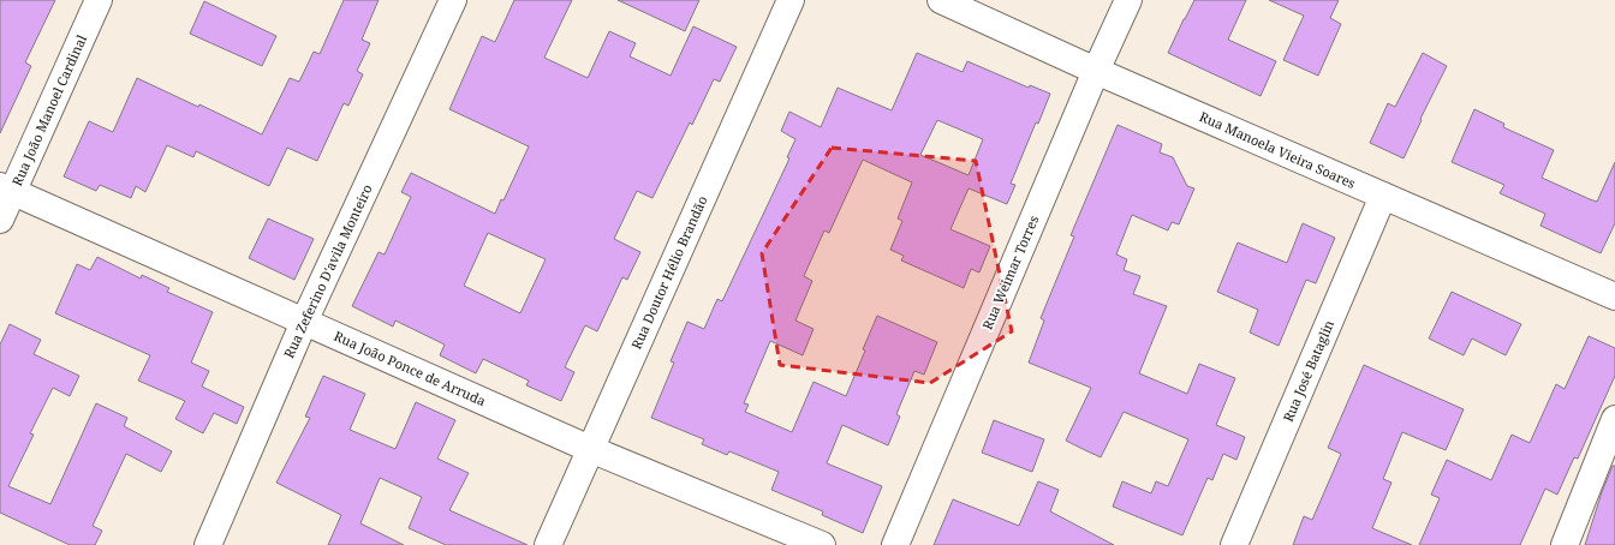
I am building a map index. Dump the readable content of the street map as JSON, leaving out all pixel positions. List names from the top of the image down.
{
  "streets": {
    "street": [
      "Rua João Manoel Cardinal",
      "Rua Manoela Vieira Soares",
      "Rua Zeferino D'avila Monteiro",
      "Rua Doutor Hélio Brandão",
      "Rua Weimar Torres",
      "Rua João Ponce de Arruda",
      "Rua José Bataglin"
    ]
  },
  "crossings": [
    ["Rua João Manoel Cardinal", "Rua João Ponce de Arruda"],
    ["Rua Manoela Vieira Soares", "Rua Weimar Torres"],
    ["Rua Manoela Vieira Soares", "Rua José Bataglin"],
    ["Rua Zeferino D'avila Monteiro", "Rua João Ponce de Arruda"],
    ["Rua Doutor Hélio Brandão", "Rua João Ponce de Arruda"]
  ]
}
